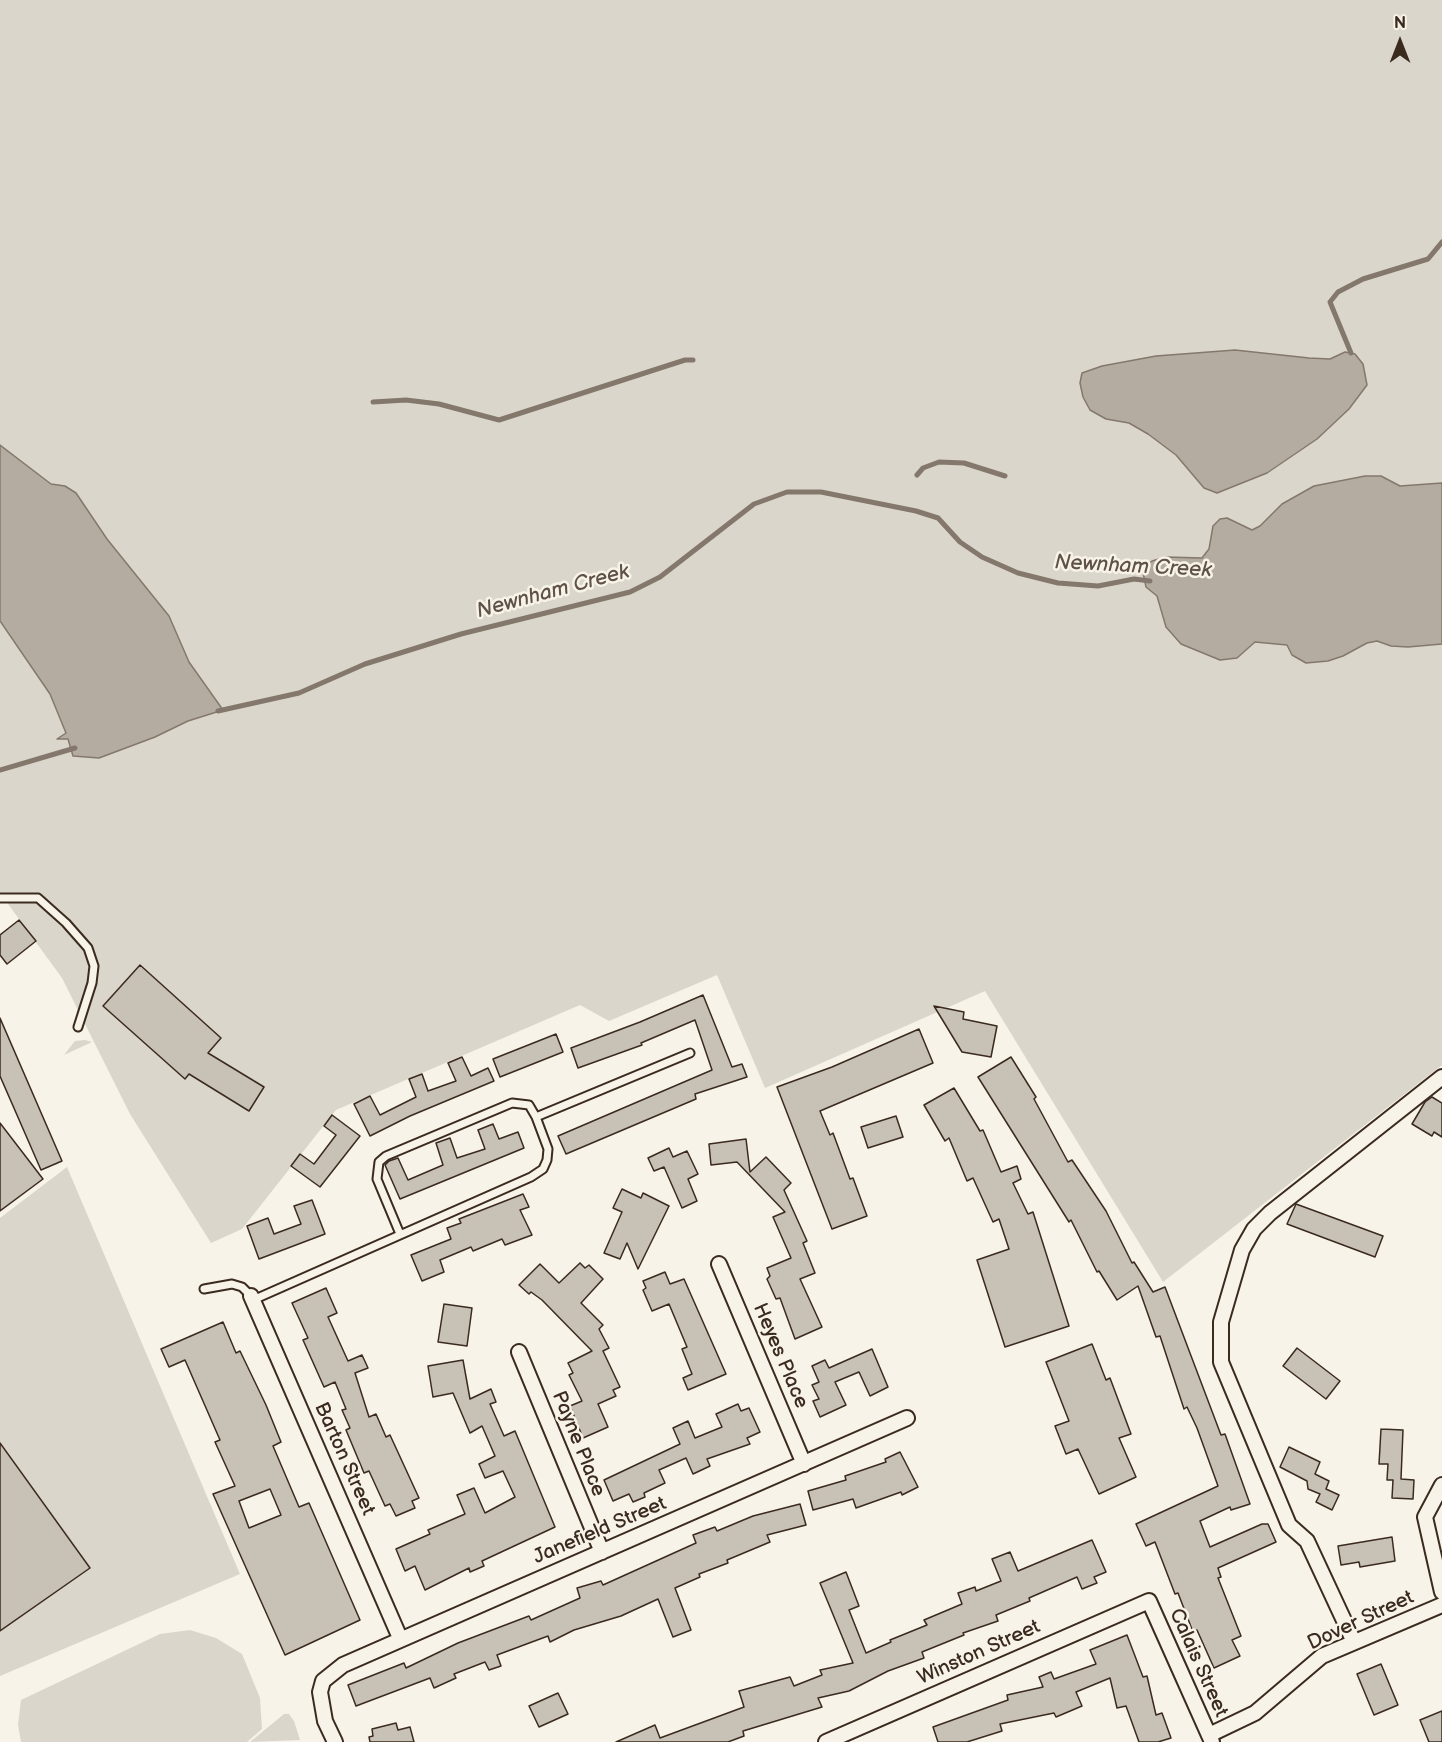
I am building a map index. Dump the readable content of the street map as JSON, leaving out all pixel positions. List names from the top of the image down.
{
  "streets": {
    "street": [
      "Heyes Place",
      "Payne Place",
      "Barton Street",
      "Janefield Street",
      "Dover Street",
      "Winston Street",
      "Calais Street"
    ]
  },
  "crossings": [
    ["Heyes Place", "Janefield Street"],
    ["Payne Place", "Janefield Street"],
    ["Barton Street", "Janefield Street"],
    ["Dover Street", "Calais Street"],
    ["Winston Street", "Calais Street"]
  ],
  "water": ["Newnham Creek"],
  "north": "top"
}
